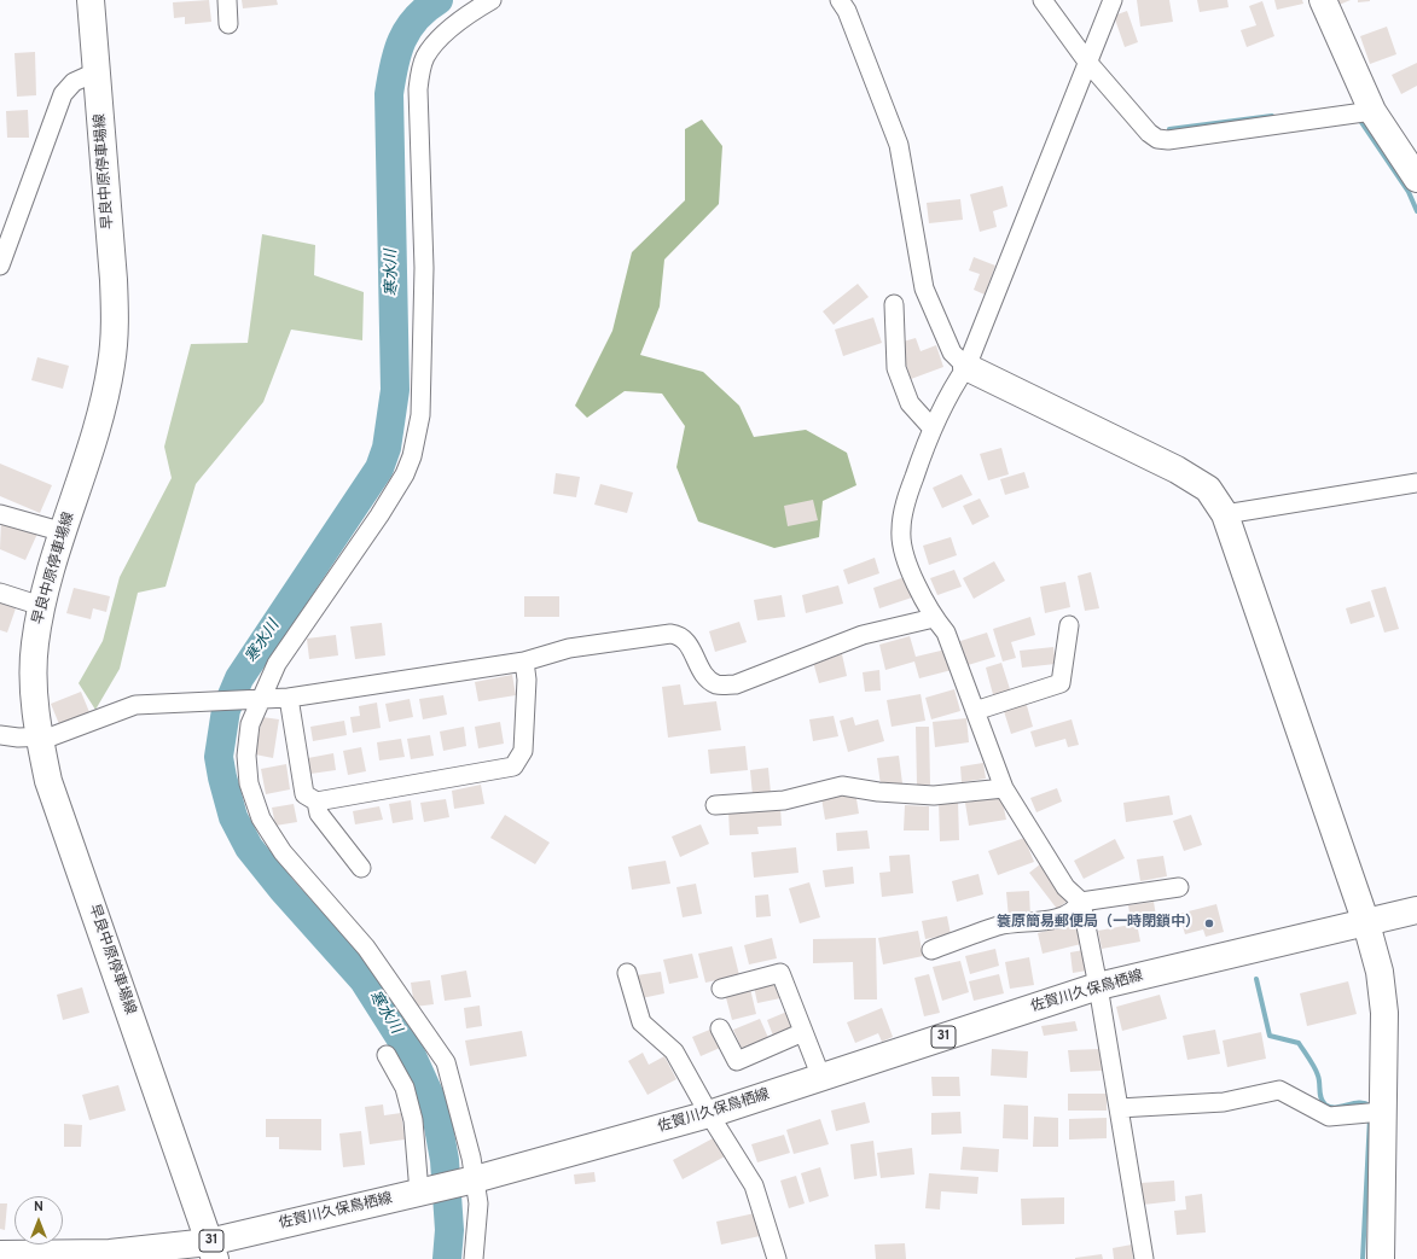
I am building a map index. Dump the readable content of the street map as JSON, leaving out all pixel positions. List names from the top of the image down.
{
  "streets": {
    "main road": ["早良中原停車場線", "佐賀川久保鳥栖線", "31"]
  },
  "crossings": [
    ["早良中原停車場線", "佐賀川久保鳥栖線"]
  ],
  "water": ["寒水川"],
  "places": ["簑原簡易郵便局（一時閉鎖中）"],
  "north": "top"
}
